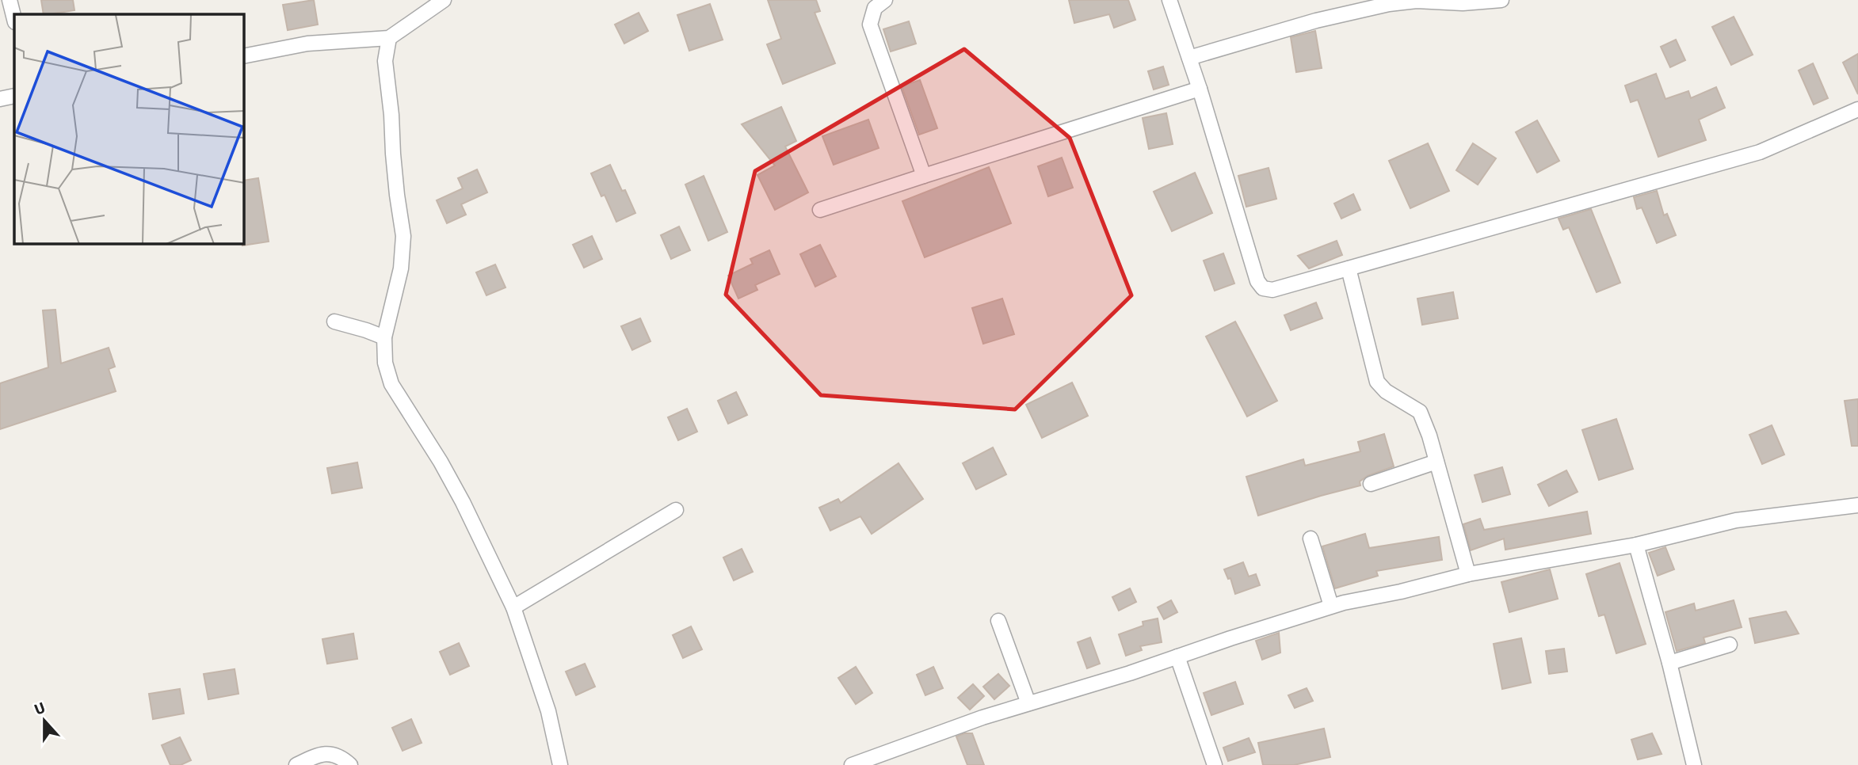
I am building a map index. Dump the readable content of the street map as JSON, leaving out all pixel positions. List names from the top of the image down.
{
  "north": "top"
}
